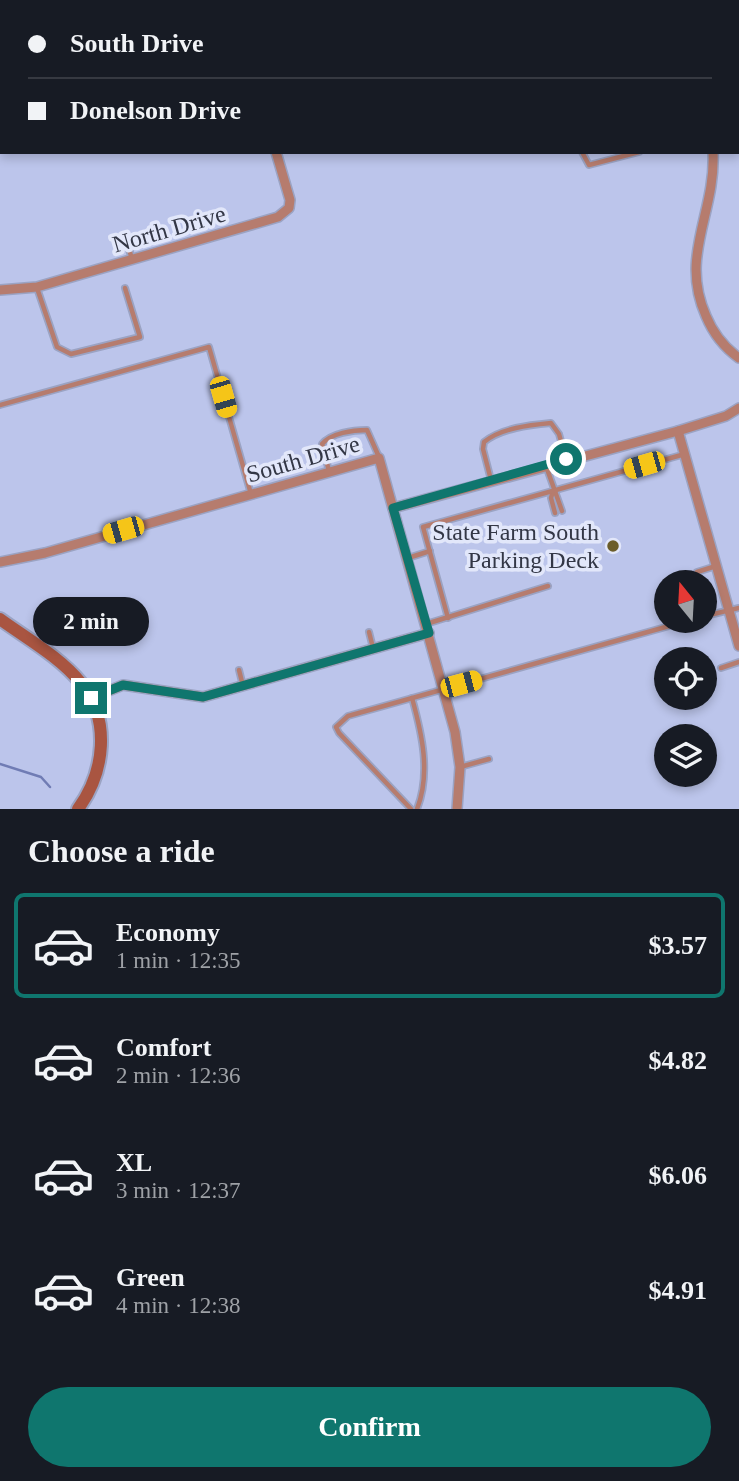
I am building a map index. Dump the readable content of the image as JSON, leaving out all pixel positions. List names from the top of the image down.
{
  "streets": {
    "street": ["North Drive", "South Drive"]
  },
  "places": ["State Farm South Parking Deck"],
  "north": "top",
  "page": {
    "banner": ["South Drive", "Donelson Drive"],
    "bubble": "2 min",
    "heading": "Choose a ride",
    "list": [
      {
        "name": "Economy",
        "note": "1 min · 12:35",
        "value": "$3.57"
      },
      {
        "name": "Comfort",
        "note": "2 min · 12:36",
        "value": "$4.82"
      },
      {
        "name": "XL",
        "note": "3 min · 12:37",
        "value": "$6.06"
      },
      {
        "name": "Green",
        "note": "4 min · 12:38",
        "value": "$4.91"
      }
    ],
    "buttons": "Confirm"
  }
}
